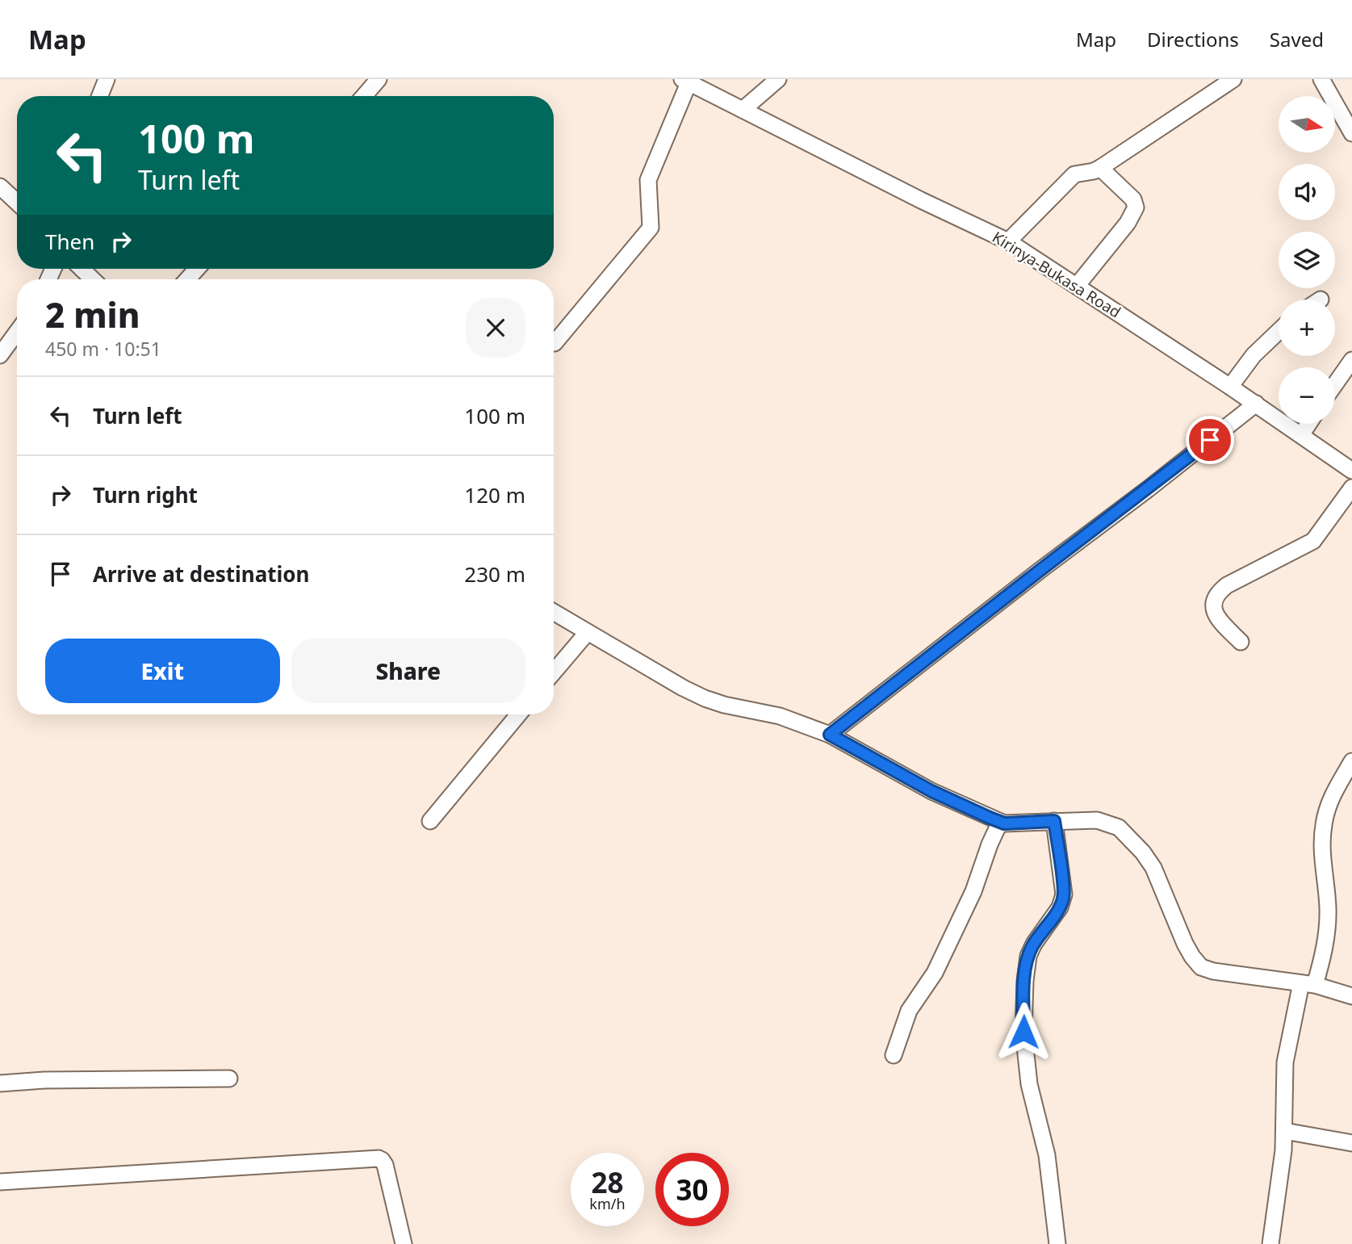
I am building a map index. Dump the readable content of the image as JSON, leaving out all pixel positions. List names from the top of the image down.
{
  "streets": {
    "street": ["Kirinya-Bukasa Road"]
  },
  "north": "right",
  "page": {
    "header": "Map",
    "nav": ["Map", "Directions", "Saved"],
    "map_buttons": ["+", "−"],
    "turn": ["100 m", "Turn left"],
    "then": "Then",
    "heading": ["2 min", "450 m · 10:51"],
    "list": [
      {
        "name": "Turn left",
        "value": "100 m"
      },
      {
        "name": "Turn right",
        "value": "120 m"
      },
      {
        "name": "Arrive at destination",
        "value": "230 m"
      }
    ],
    "buttons": ["Exit", "Share"],
    "speed": "28 km/h",
    "limit": "30"
  }
}
